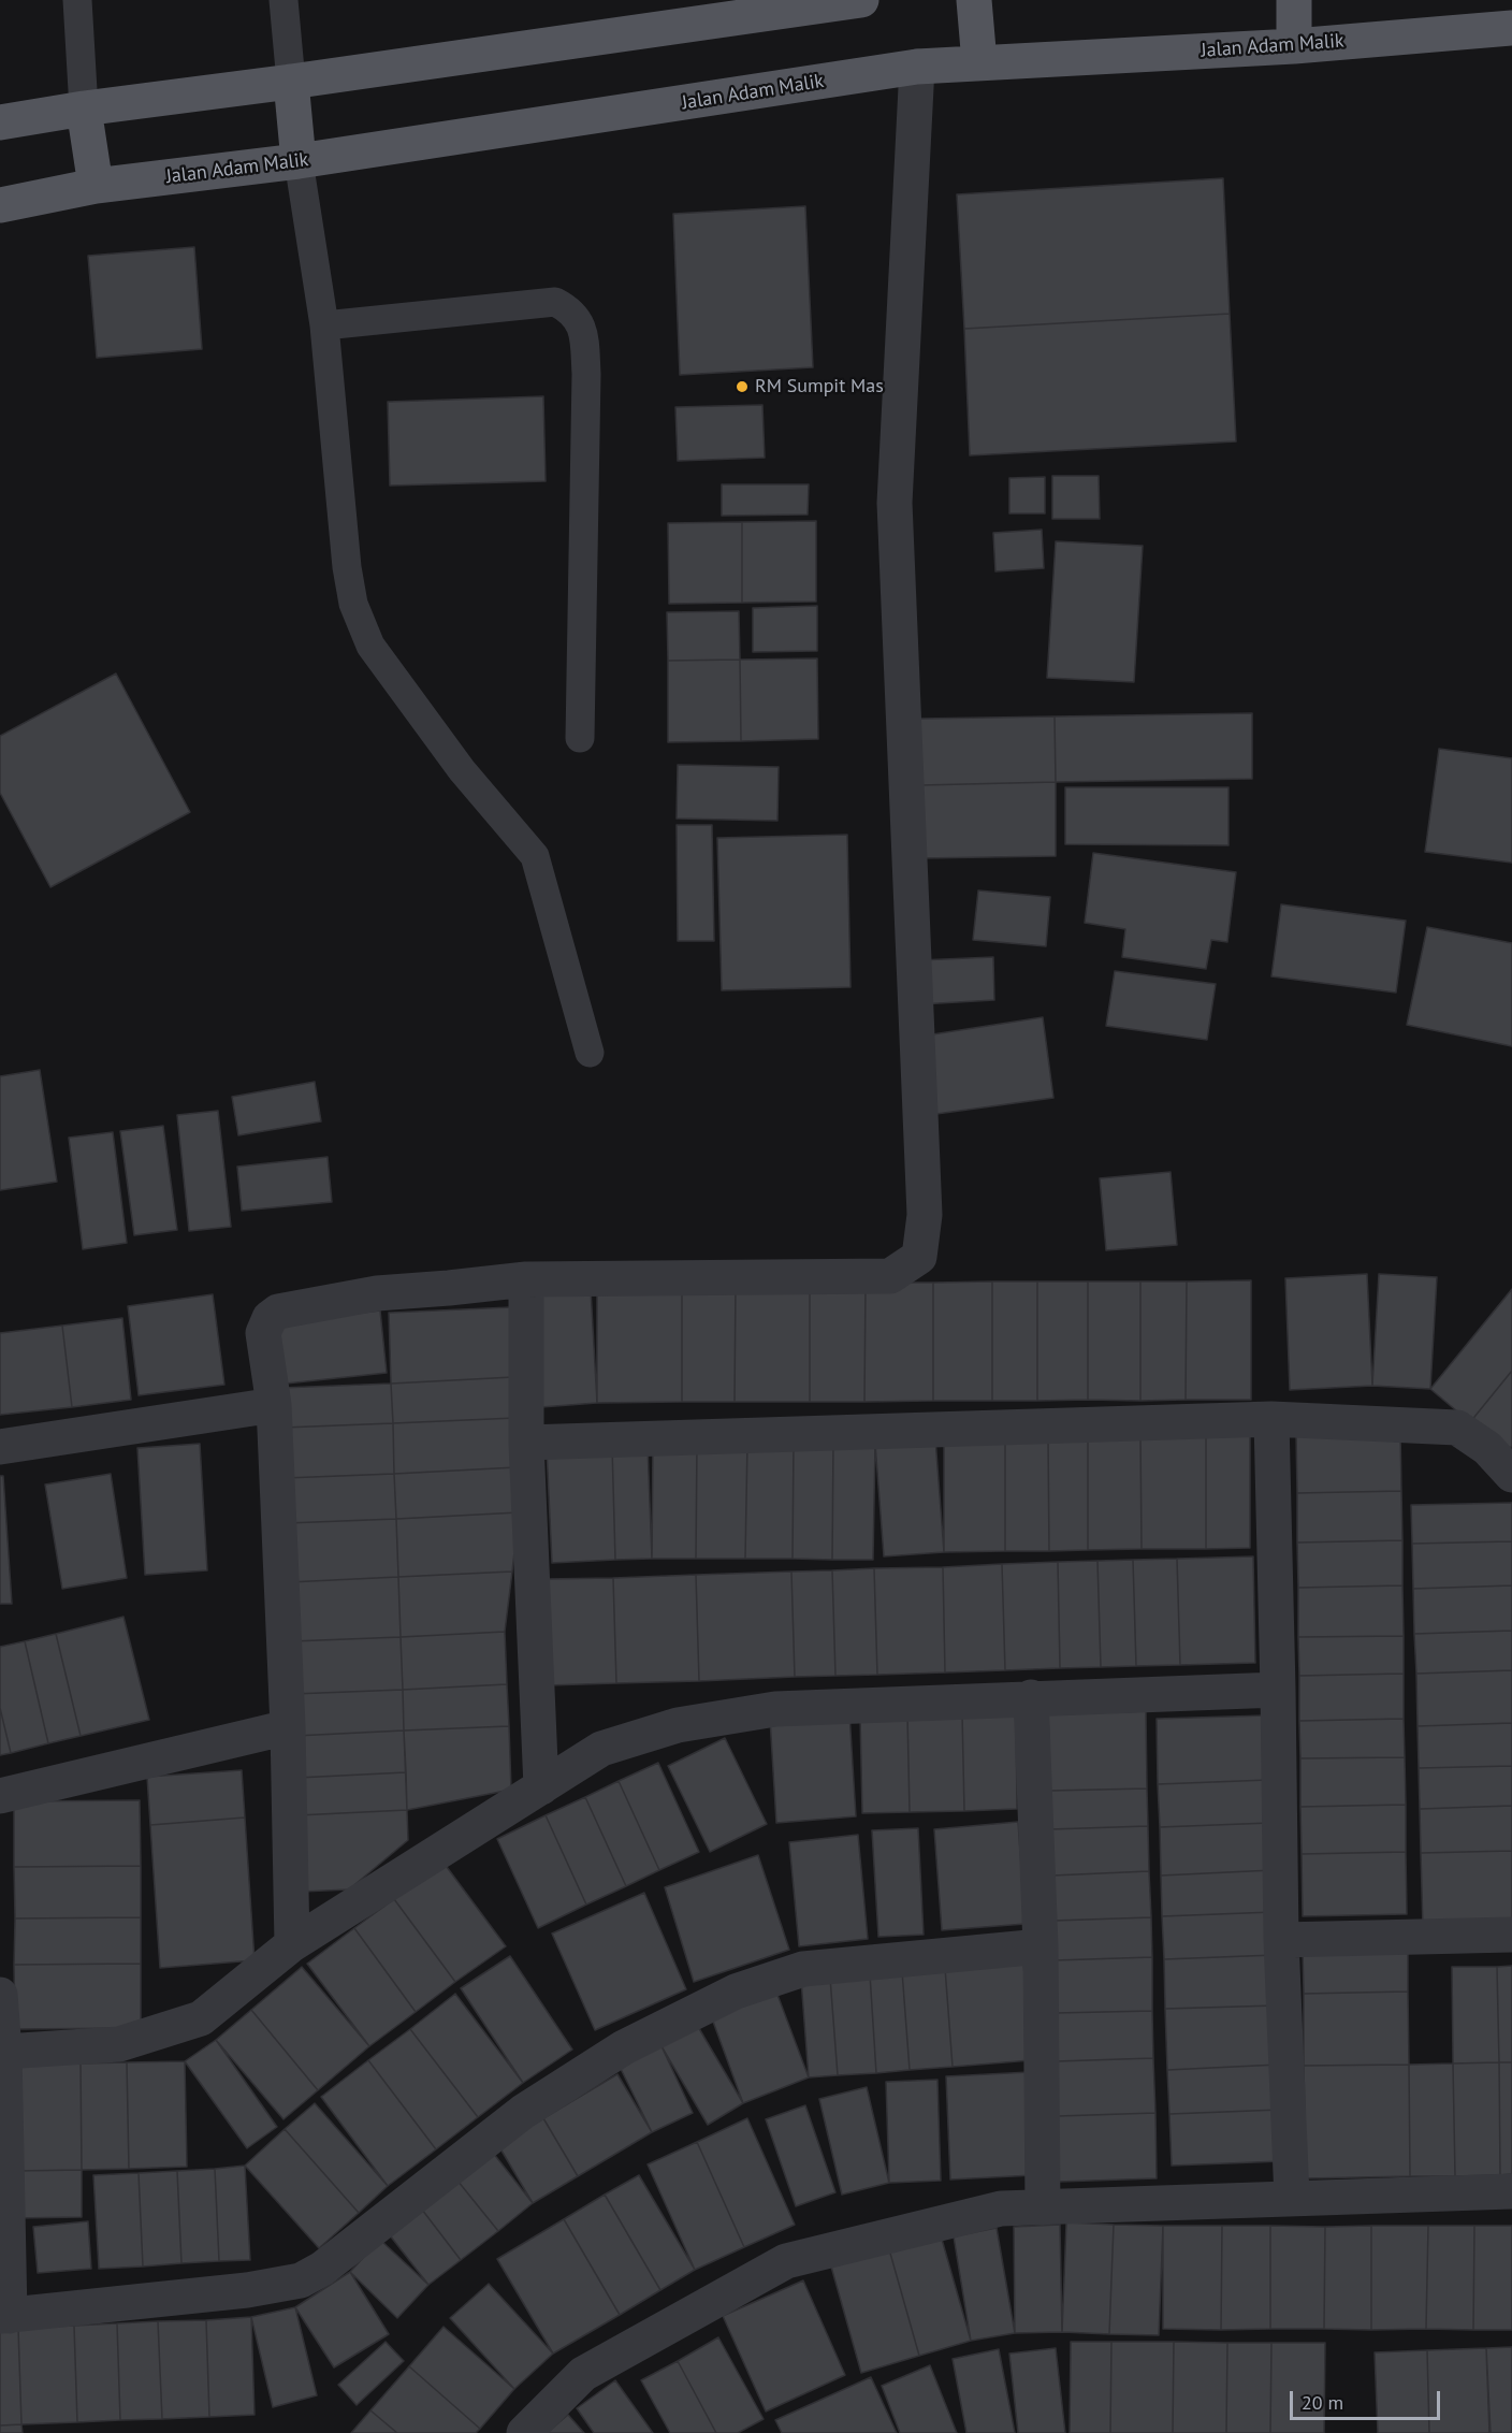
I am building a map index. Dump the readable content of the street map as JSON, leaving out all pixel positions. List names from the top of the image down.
{
  "streets": {
    "main road": ["Jalan Adam Malik"]
  },
  "places": ["RM Sumpit Mas"],
  "scale_bar": "20 m"
}
